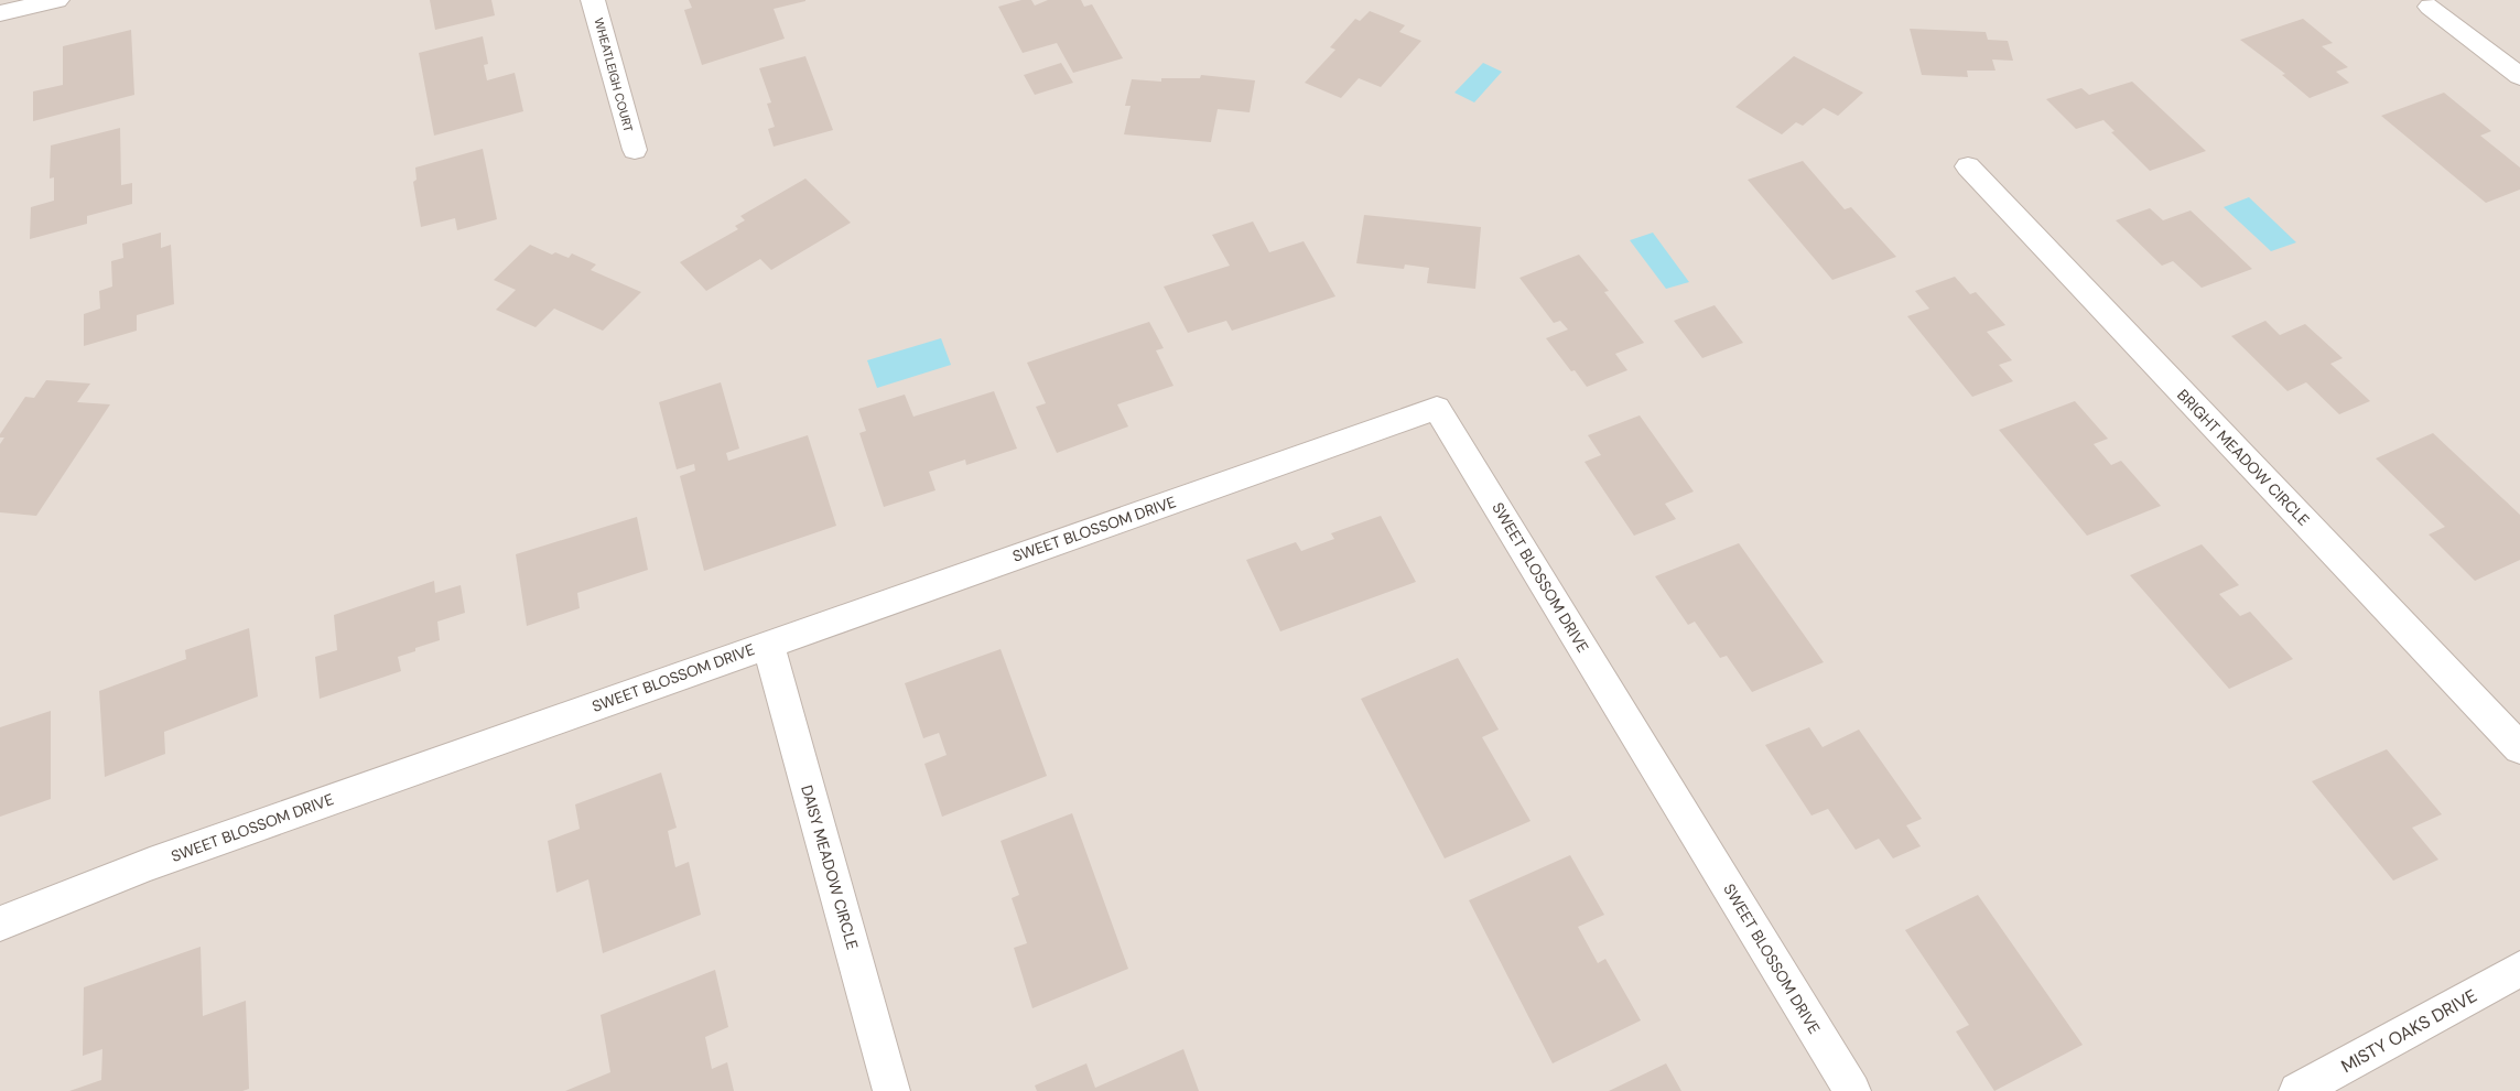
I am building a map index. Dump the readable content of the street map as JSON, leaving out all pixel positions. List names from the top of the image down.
{
  "streets": {
    "street": [
      "WHEATLEIGH COURT",
      "BRIGHT MEADOW CIRCLE",
      "SWEET BLOSSOM DRIVE",
      "DAISY MEADOW CIRCLE",
      "MISTY OAKS DRIVE"
    ]
  },
  "crossings": [
    ["SWEET BLOSSOM DRIVE", "DAISY MEADOW CIRCLE"]
  ]
}
